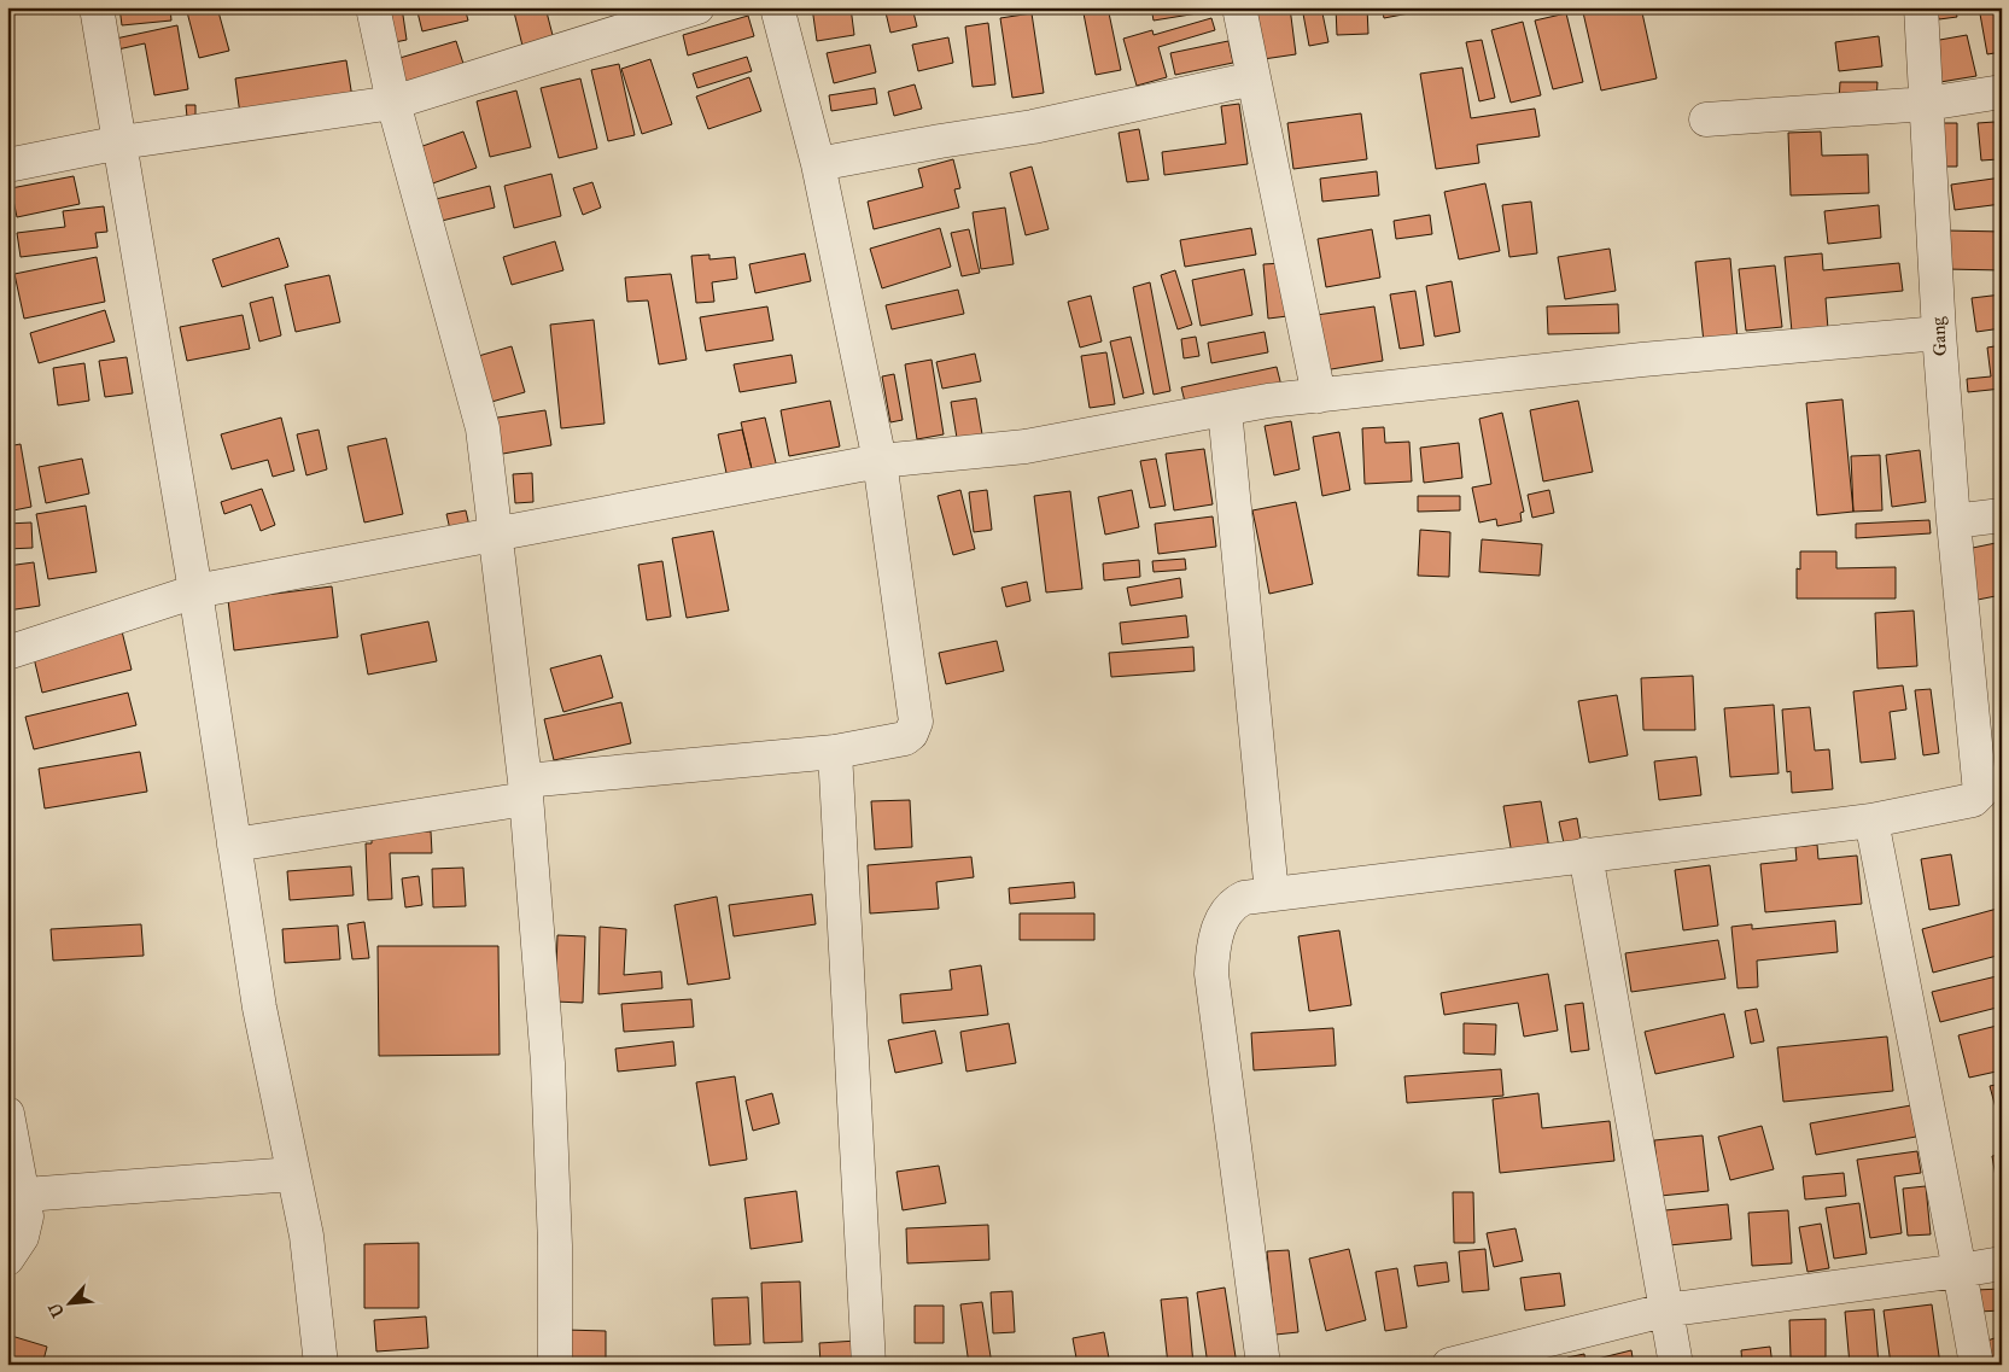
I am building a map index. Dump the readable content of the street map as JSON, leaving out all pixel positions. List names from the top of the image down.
{
  "streets": {
    "street": ["Gang"]
  },
  "north": "bottom left"
}
